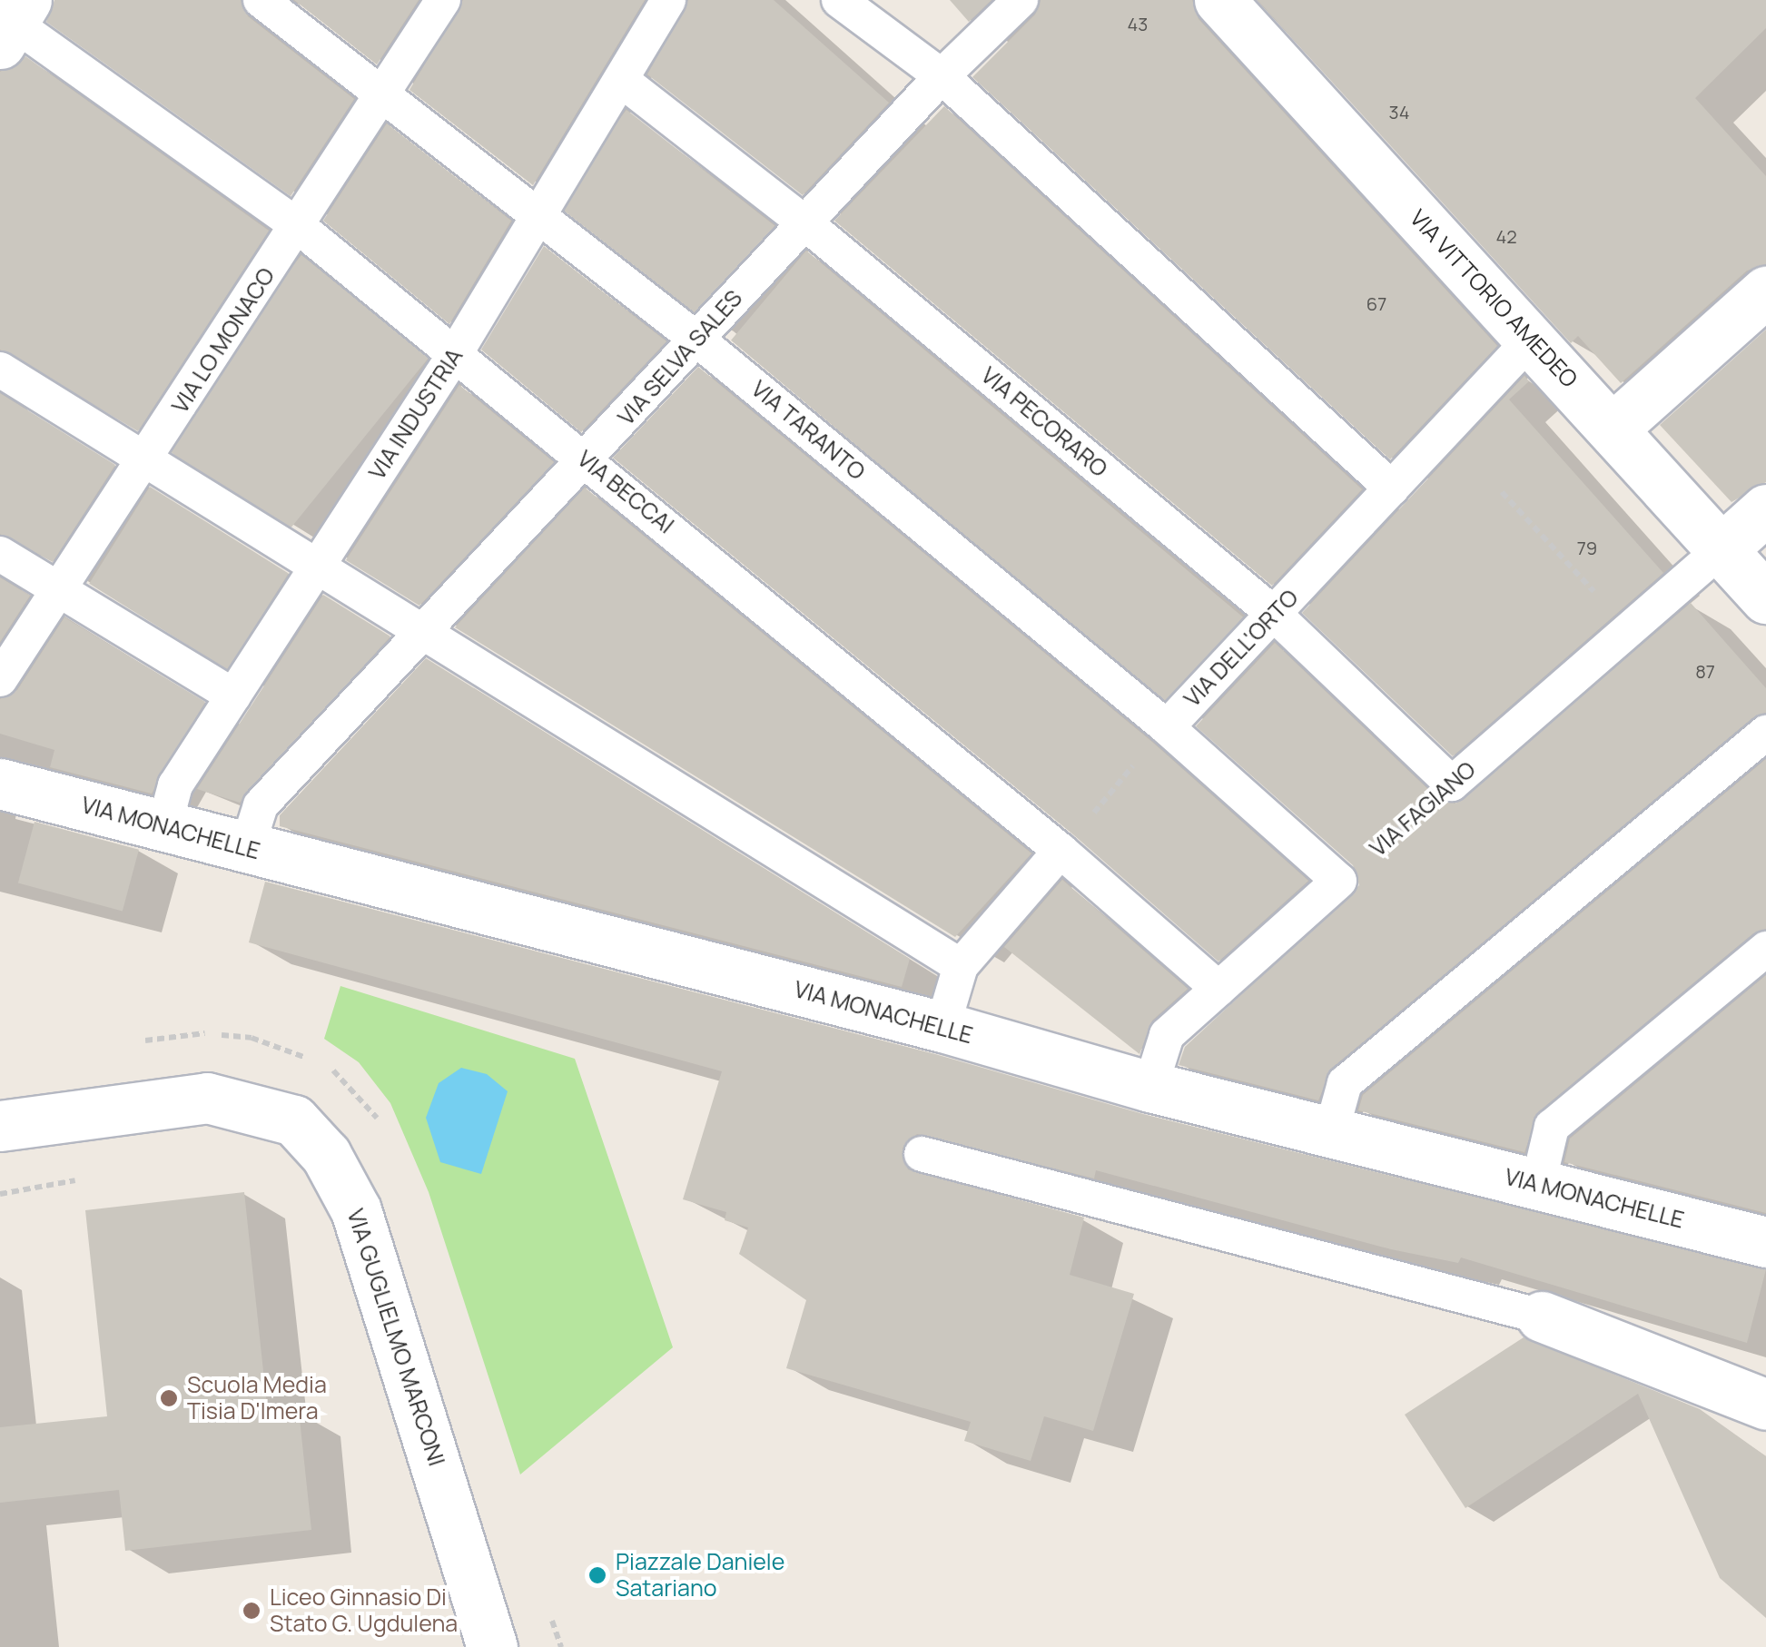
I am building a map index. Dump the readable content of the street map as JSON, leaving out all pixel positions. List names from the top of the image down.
{
  "streets": {
    "street": ["VIA VITTORIO AMEDEO", "VIA MONACHELLE", "VIA GUGLIELMO MARCONI"],
    "lane": [
      "VIA LO MONACO",
      "VIA SELVA SALES",
      "VIA INDUSTRIA",
      "VIA PECORARO",
      "VIA TARANTO",
      "VIA BECCAI",
      "VIA DELL'ORTO",
      "VIA FAGIANO"
    ]
  },
  "crossings": [
    ["VIA VITTORIO AMEDEO", "VIA DELL'ORTO"],
    ["VIA VITTORIO AMEDEO", "VIA FAGIANO"],
    ["VIA LO MONACO", "VIA TARANTO"],
    ["VIA LO MONACO", "VIA BECCAI"],
    ["VIA SELVA SALES", "VIA PECORARO"],
    ["VIA SELVA SALES", "VIA TARANTO"],
    ["VIA SELVA SALES", "VIA BECCAI"],
    ["VIA SELVA SALES", "VIA MONACHELLE"],
    ["VIA INDUSTRIA", "VIA PECORARO"],
    ["VIA INDUSTRIA", "VIA TARANTO"],
    ["VIA INDUSTRIA", "VIA BECCAI"],
    ["VIA INDUSTRIA", "VIA MONACHELLE"],
    ["VIA PECORARO", "VIA DELL'ORTO"],
    ["VIA PECORARO", "VIA FAGIANO"],
    ["VIA TARANTO", "VIA DELL'ORTO"],
    ["VIA TARANTO", "VIA FAGIANO"],
    ["VIA BECCAI", "VIA DELL'ORTO"]
  ],
  "places": ["Scuola Media Tisia D'Imera", "Piazzale Daniele Satariano", "Liceo Ginnasio Di Stato G. Ugdulena"],
  "house_numbers": [
    "43",
    "34",
    "42",
    "67",
    "79",
    "87"
  ]
}
